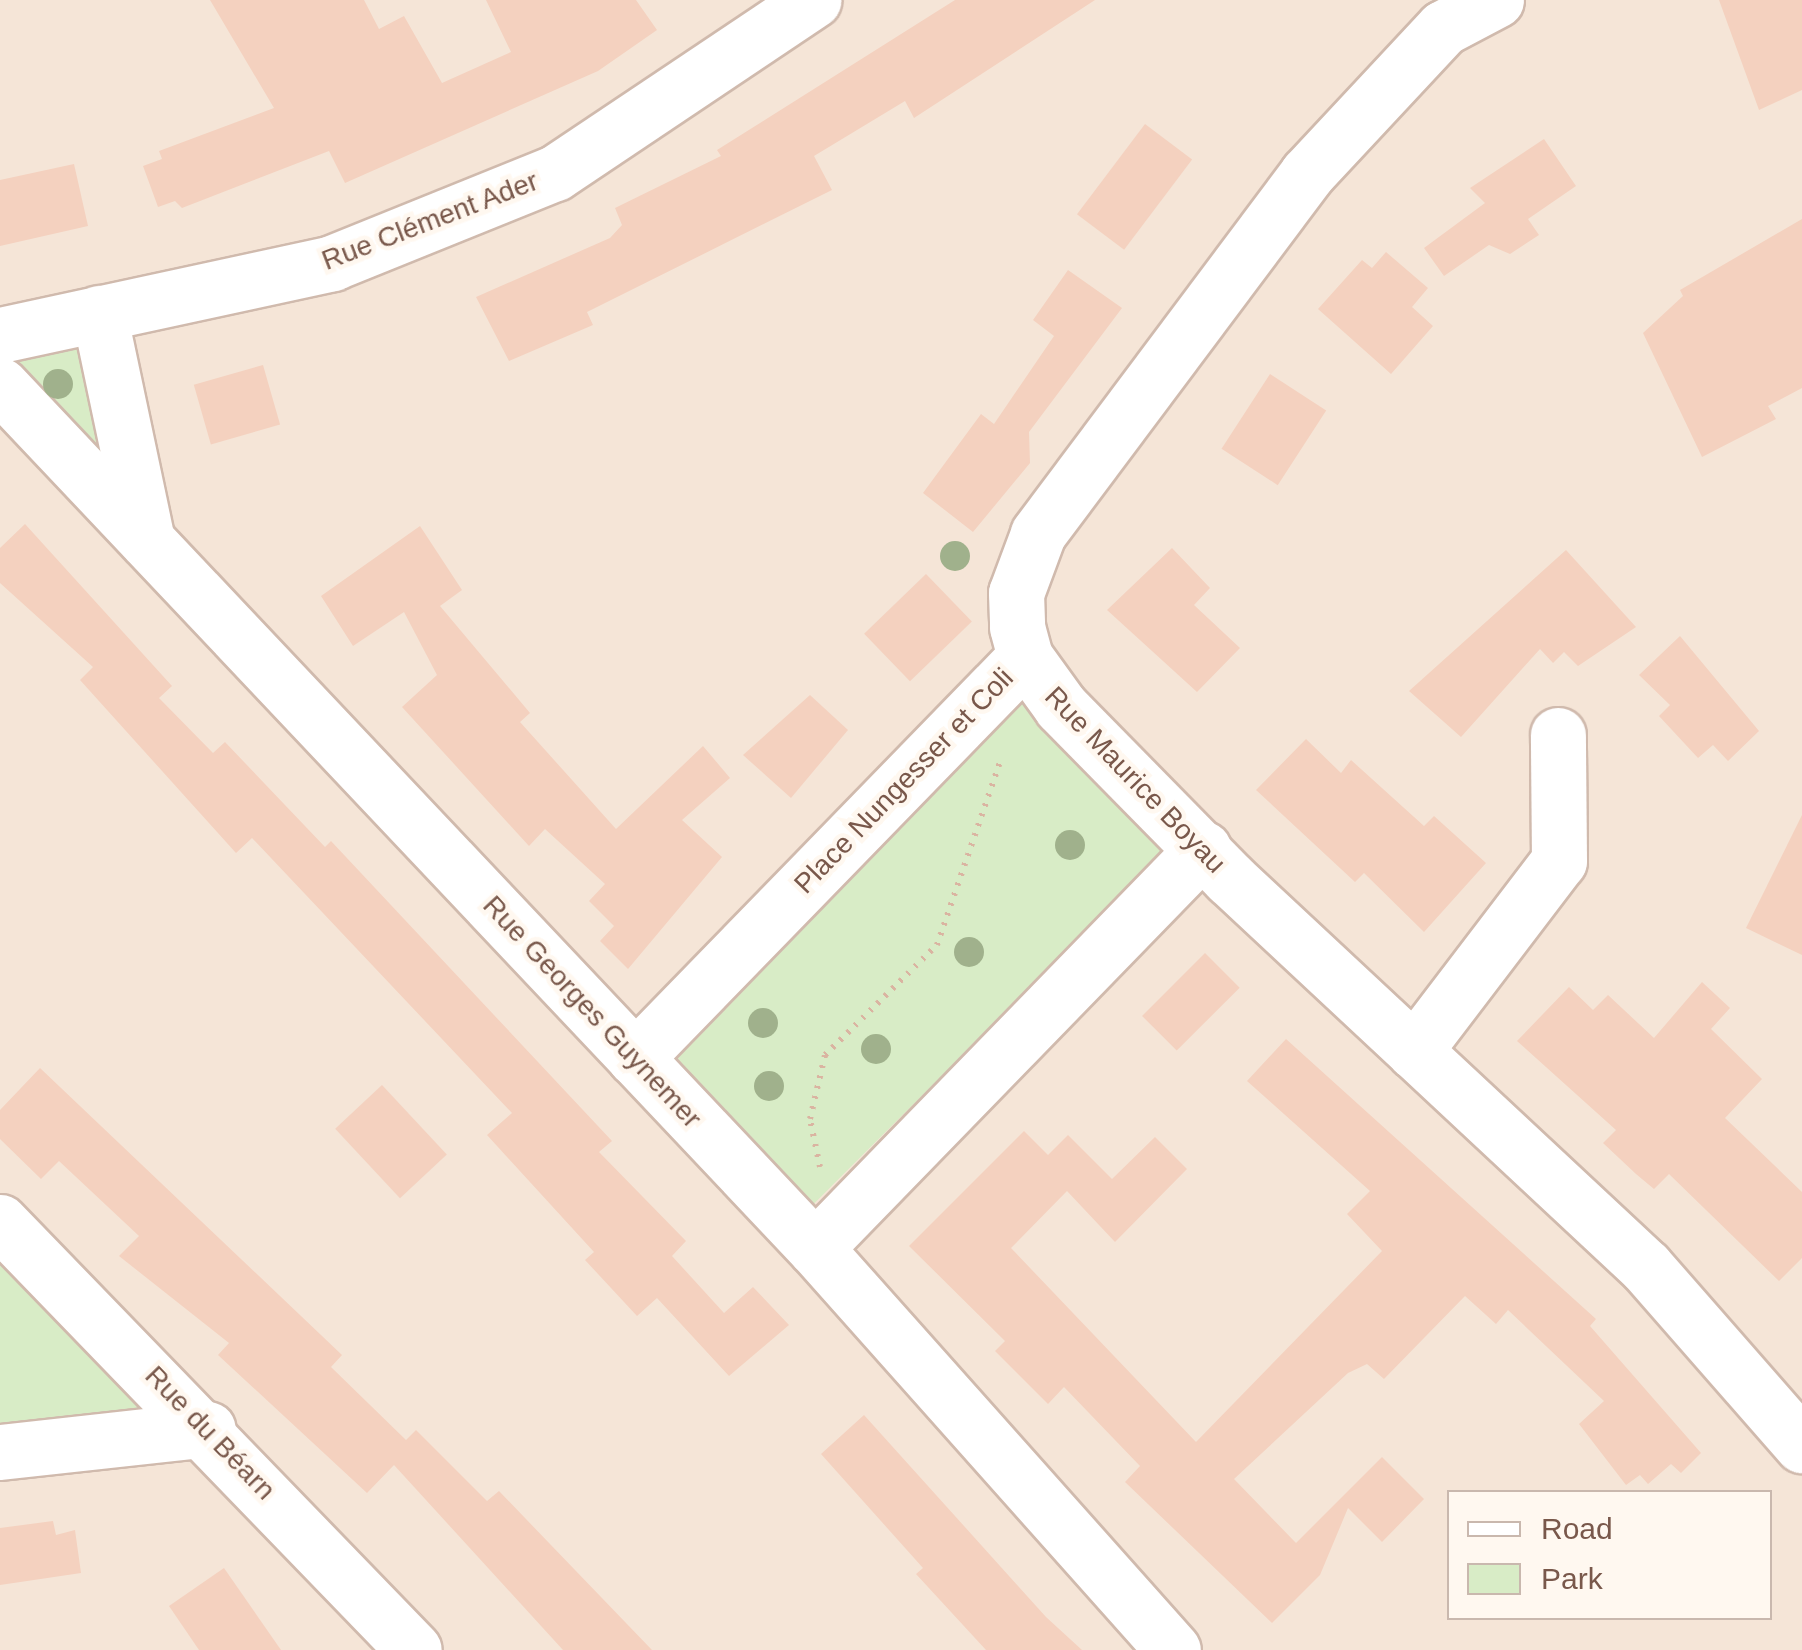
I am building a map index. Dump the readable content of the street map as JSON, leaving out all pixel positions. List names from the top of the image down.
{
  "streets": {
    "street": [
      "Rue Clément Ader",
      "Rue Maurice Boyau",
      "Place Nungesser et Coli",
      "Rue Georges Guynemer",
      "Rue du Béarn"
    ]
  },
  "crossings": [
    ["Rue Maurice Boyau", "Place Nungesser et Coli"],
    ["Place Nungesser et Coli", "Rue Georges Guynemer"]
  ],
  "legend": ["Road", "Park"]
}
